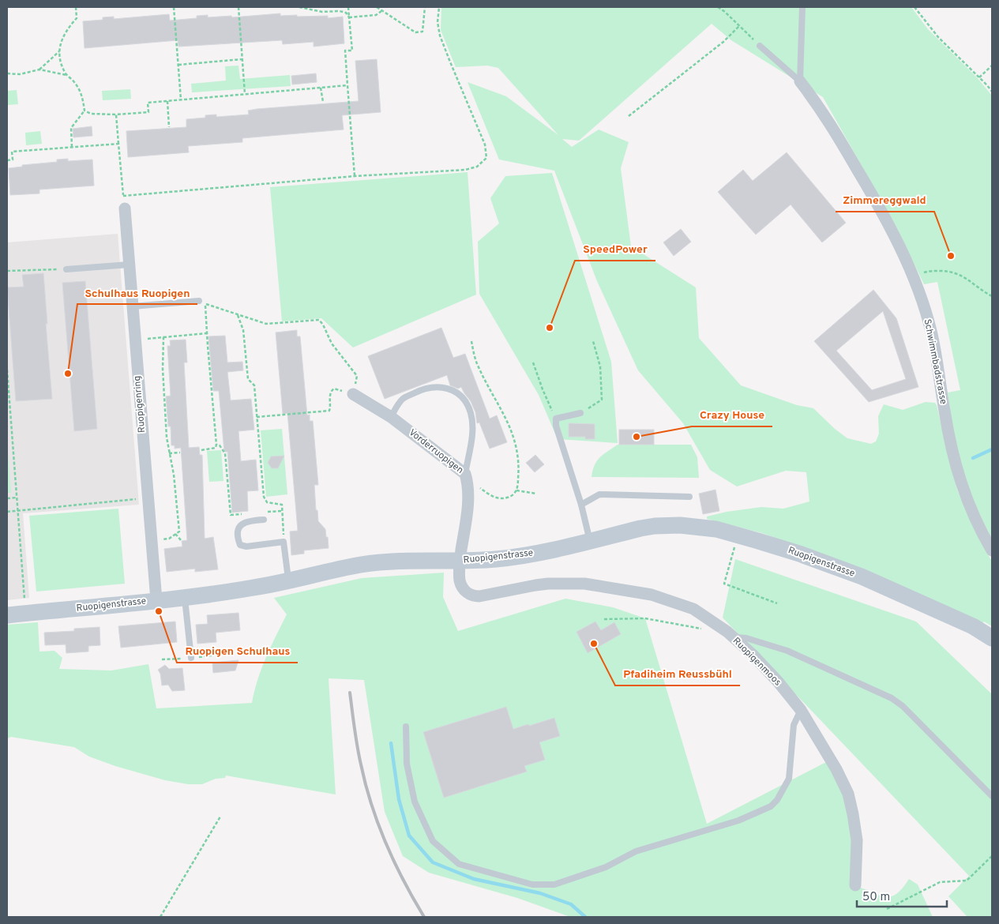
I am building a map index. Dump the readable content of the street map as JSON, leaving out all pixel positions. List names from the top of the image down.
{
  "streets": {
    "street": [
      "Schwimmbadstrasse",
      "Ruopigenring",
      "Vorderruopigen",
      "Ruopigenstrasse",
      "Ruopigenmoos"
    ]
  },
  "crossings": [
    ["Ruopigenring", "Ruopigenstrasse"],
    ["Vorderruopigen", "Ruopigenstrasse"],
    ["Vorderruopigen", "Ruopigenmoos"],
    ["Ruopigenstrasse", "Ruopigenmoos"]
  ],
  "places": [
    "Zimmereggwald",
    "SpeedPower",
    "Schulhaus Ruopigen",
    "Crazy House",
    "Ruopigen Schulhaus",
    "Pfadiheim Reussbühl"
  ],
  "scale_bar": "50 m"
}
